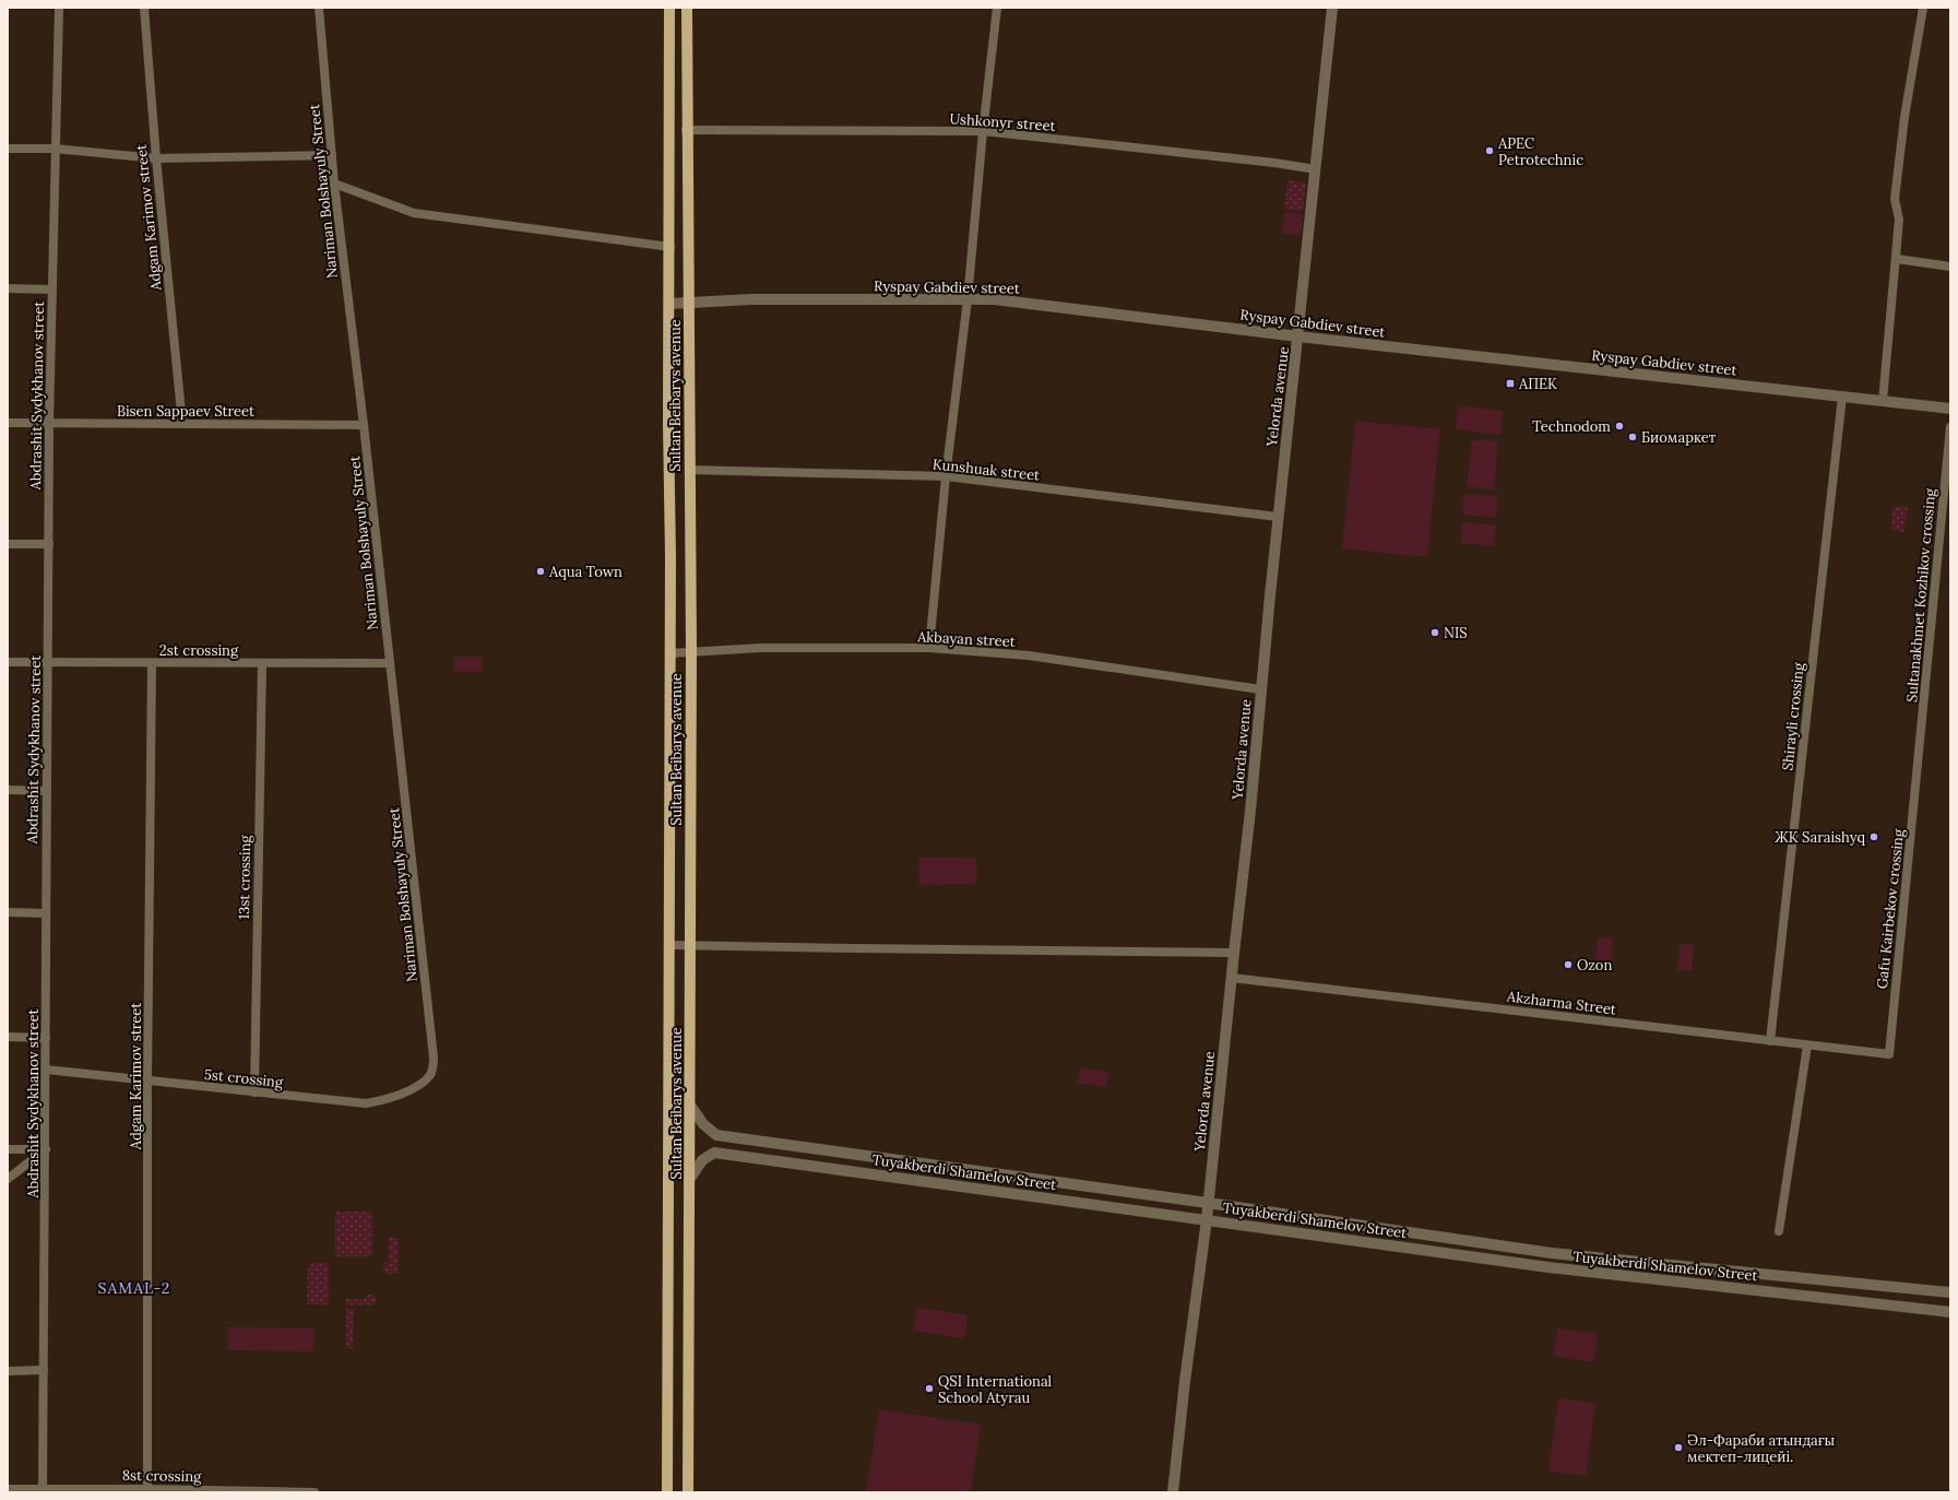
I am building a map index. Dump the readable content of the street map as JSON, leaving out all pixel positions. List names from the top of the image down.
{
  "streets": {
    "main road": ["Sultan Beibarys avenue"],
    "street": [
      "Ushkonyr street",
      "Nariman Bolshayuly Street",
      "Adgam Karimov street",
      "Ryspay Gabdiev street",
      "Abdrashit Sydykhanov street",
      "Yelorda avenue",
      "Bisen Sappaev Street",
      "Kunshuak street",
      "Sultanakhmet Kozhikov crossing",
      "Akbayan street",
      "2st crossing",
      "Shirayli crossing",
      "13st crossing",
      "Gafu Kairbekov crossing",
      "Akzharma Street",
      "5st crossing",
      "Tuyakberdi Shamelov Street",
      "8st crossing"
    ]
  },
  "crossings": [
    ["Ushkonyr street", "Sultan Beibarys avenue"],
    ["Ushkonyr street", "Yelorda avenue"],
    ["Nariman Bolshayuly Street", "Bisen Sappaev Street"],
    ["Nariman Bolshayuly Street", "2st crossing"],
    ["Nariman Bolshayuly Street", "5st crossing"],
    ["Adgam Karimov street", "Bisen Sappaev Street"],
    ["Adgam Karimov street", "2st crossing"],
    ["Adgam Karimov street", "5st crossing"],
    ["Adgam Karimov street", "8st crossing"],
    ["Ryspay Gabdiev street", "Sultan Beibarys avenue"],
    ["Ryspay Gabdiev street", "Yelorda avenue"],
    ["Ryspay Gabdiev street", "Shirayli crossing"],
    ["Abdrashit Sydykhanov street", "Bisen Sappaev Street"],
    ["Abdrashit Sydykhanov street", "2st crossing"],
    ["Abdrashit Sydykhanov street", "5st crossing"],
    ["Abdrashit Sydykhanov street", "8st crossing"],
    ["Sultan Beibarys avenue", "Kunshuak street"],
    ["Sultan Beibarys avenue", "Akbayan street"],
    ["Sultan Beibarys avenue", "Tuyakberdi Shamelov Street"],
    ["Yelorda avenue", "Kunshuak street"],
    ["Yelorda avenue", "Akbayan street"],
    ["Yelorda avenue", "Akzharma Street"],
    ["Yelorda avenue", "Tuyakberdi Shamelov Street"],
    ["Sultanakhmet Kozhikov crossing", "Gafu Kairbekov crossing"],
    ["2st crossing", "13st crossing"],
    ["Shirayli crossing", "Akzharma Street"],
    ["13st crossing", "5st crossing"],
    ["Gafu Kairbekov crossing", "Akzharma Street"]
  ],
  "districts": ["SAMAL-2"],
  "places": {
    "other": [
      "APEC Petrotechnic",
      "Technodom",
      "Биомаркет",
      "Aqua Town",
      "NIS",
      "ЖК Saraishyq",
      "Ozon",
      "QSI International School Atyrau",
      "Әл-Фараби атындағы мектеп-лицейі."
    ],
    "transit": ["АПЕК"]
  }
}
